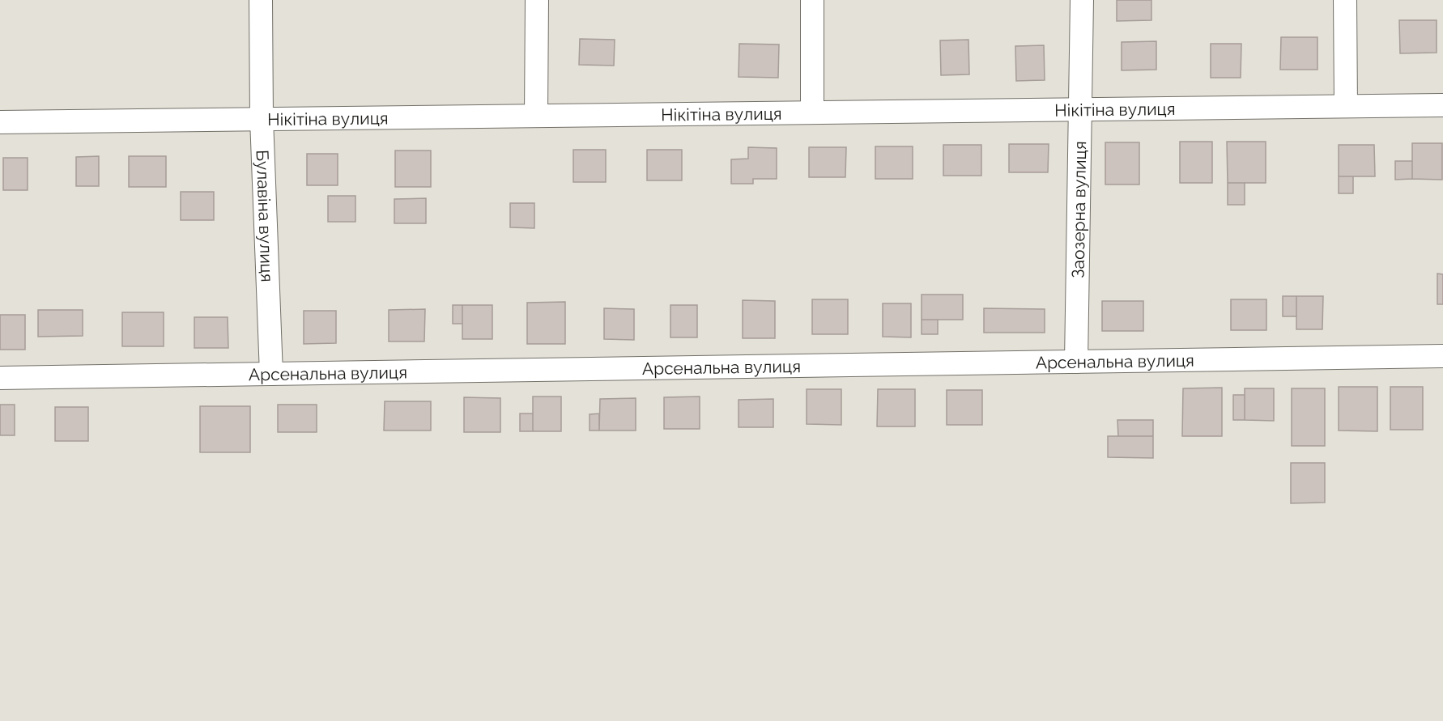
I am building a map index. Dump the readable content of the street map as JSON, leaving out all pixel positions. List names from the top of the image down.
{
  "streets": {
    "street": [
      "Нікітіна вулиця",
      "Заозерна вулиця",
      "Булавіна вулиця",
      "Арсенальна вулиця"
    ]
  },
  "crossings": [
    ["Нікітіна вулиця", "Заозерна вулиця"],
    ["Нікітіна вулиця", "Булавіна вулиця"],
    ["Заозерна вулиця", "Арсенальна вулиця"],
    ["Булавіна вулиця", "Арсенальна вулиця"]
  ]
}
